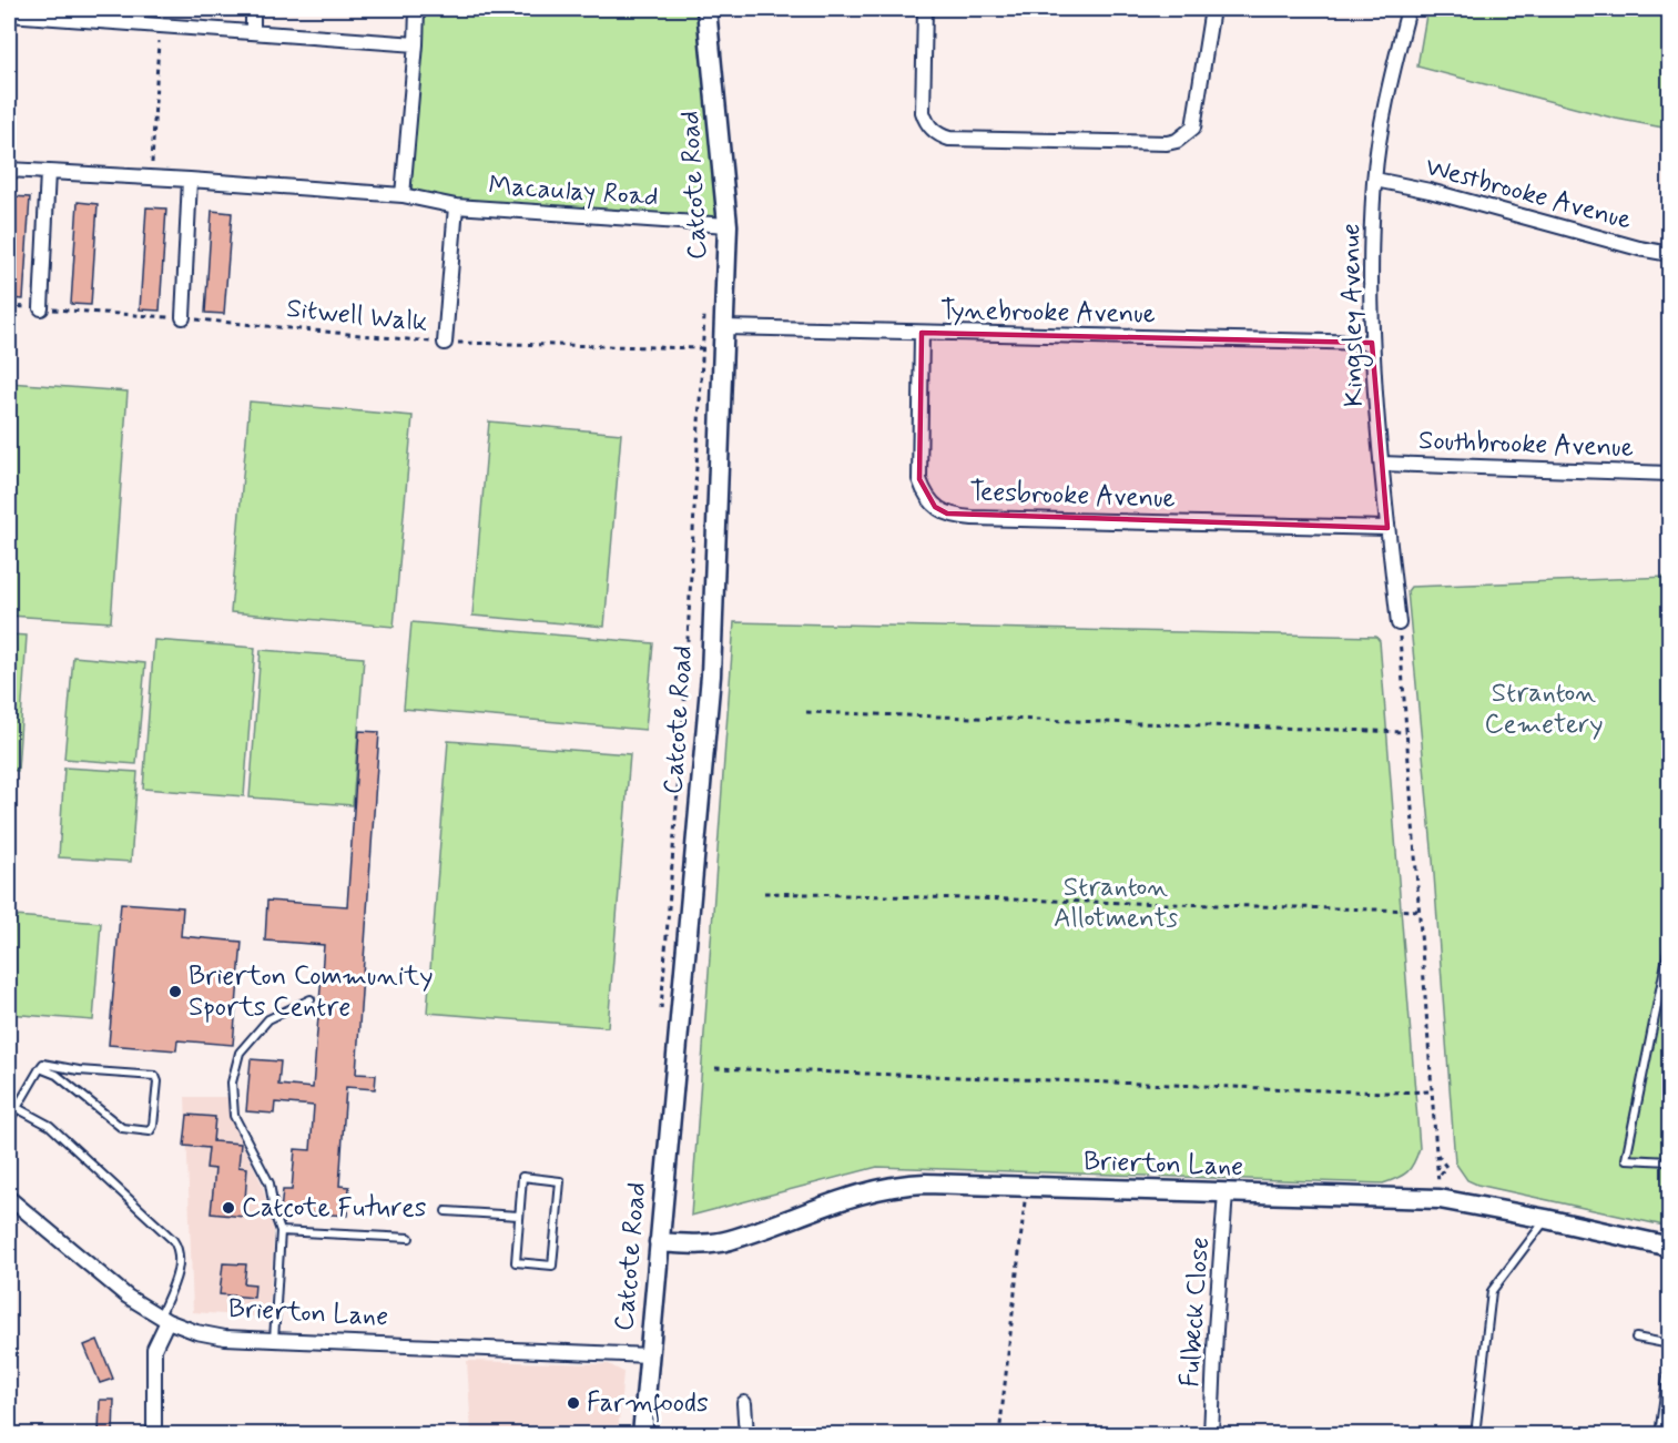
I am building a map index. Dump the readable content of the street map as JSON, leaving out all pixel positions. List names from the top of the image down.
{
  "streets": {
    "street": [
      "Catcote Road",
      "Macaulay Road",
      "Westbrooke Avenue",
      "Tynebrooke Avenue",
      "Kingsley Avenue",
      "Southbrooke Avenue",
      "Teesbrooke Avenue",
      "Brierton Lane",
      "Fulbeck Close"
    ],
    "path": ["Sitwell Walk"]
  },
  "crossings": [
    ["Catcote Road", "Macaulay Road"],
    ["Catcote Road", "Tynebrooke Avenue"],
    ["Catcote Road", "Brierton Lane"],
    ["Macaulay Road", "Sitwell Walk"],
    ["Westbrooke Avenue", "Kingsley Avenue"],
    ["Tynebrooke Avenue", "Kingsley Avenue"],
    ["Tynebrooke Avenue", "Teesbrooke Avenue"],
    ["Kingsley Avenue", "Southbrooke Avenue"],
    ["Kingsley Avenue", "Teesbrooke Avenue"],
    ["Brierton Lane", "Fulbeck Close"]
  ],
  "parks": ["Stranton Cemetery", "Stranton Allotments"],
  "places": ["Brierton Community Sports Centre", "Catcote Futures", "Farmfoods"]
}
